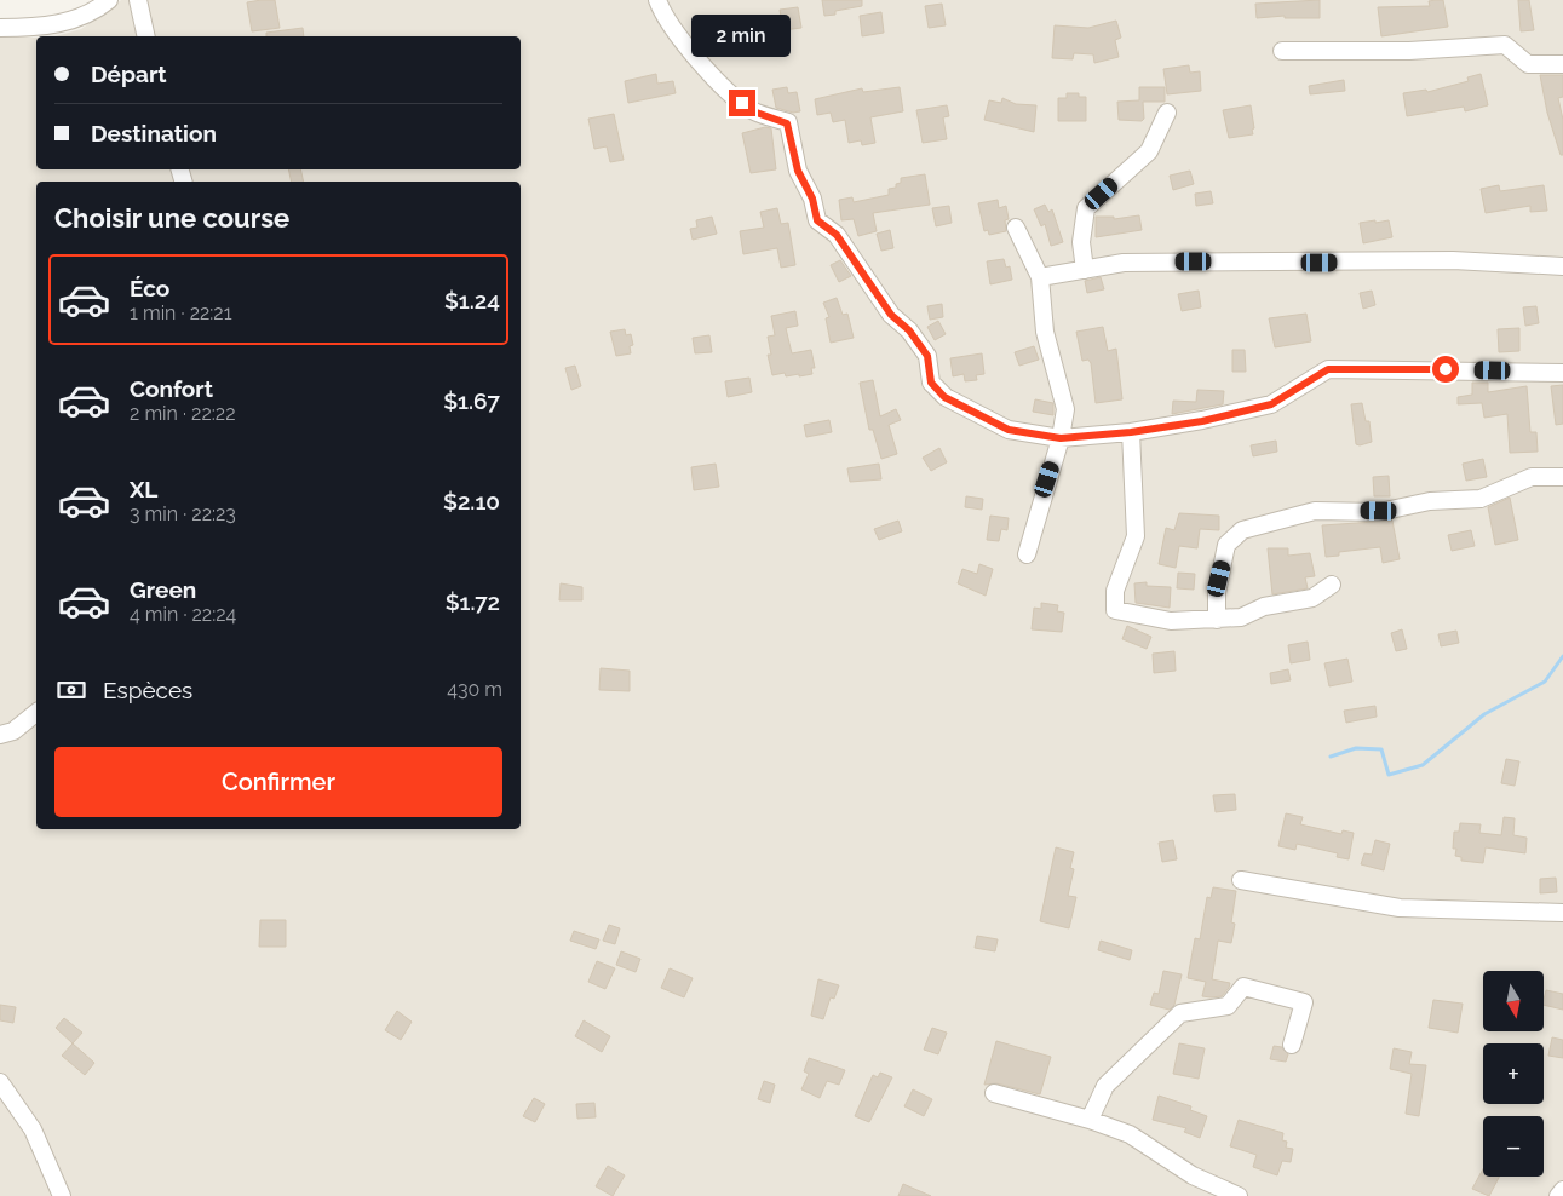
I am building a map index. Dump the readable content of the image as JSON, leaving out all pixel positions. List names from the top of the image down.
{
  "north": "bottom",
  "page": {
    "bubble": "2 min",
    "banner": ["Départ", "Destination"],
    "heading": "Choisir une course",
    "list": [
      {
        "name": "Éco",
        "note": "1 min · 22:21",
        "value": "$1.24"
      },
      {
        "name": "Confort",
        "note": "2 min · 22:22",
        "value": "$1.67"
      },
      {
        "name": "XL",
        "note": "3 min · 22:23",
        "value": "$2.10"
      },
      {
        "name": "Green",
        "note": "4 min · 22:24",
        "value": "$1.72"
      }
    ],
    "pay": ["Espèces", "430 m"],
    "buttons": "Confirmer",
    "map_buttons": ["+", "−"]
  }
}
